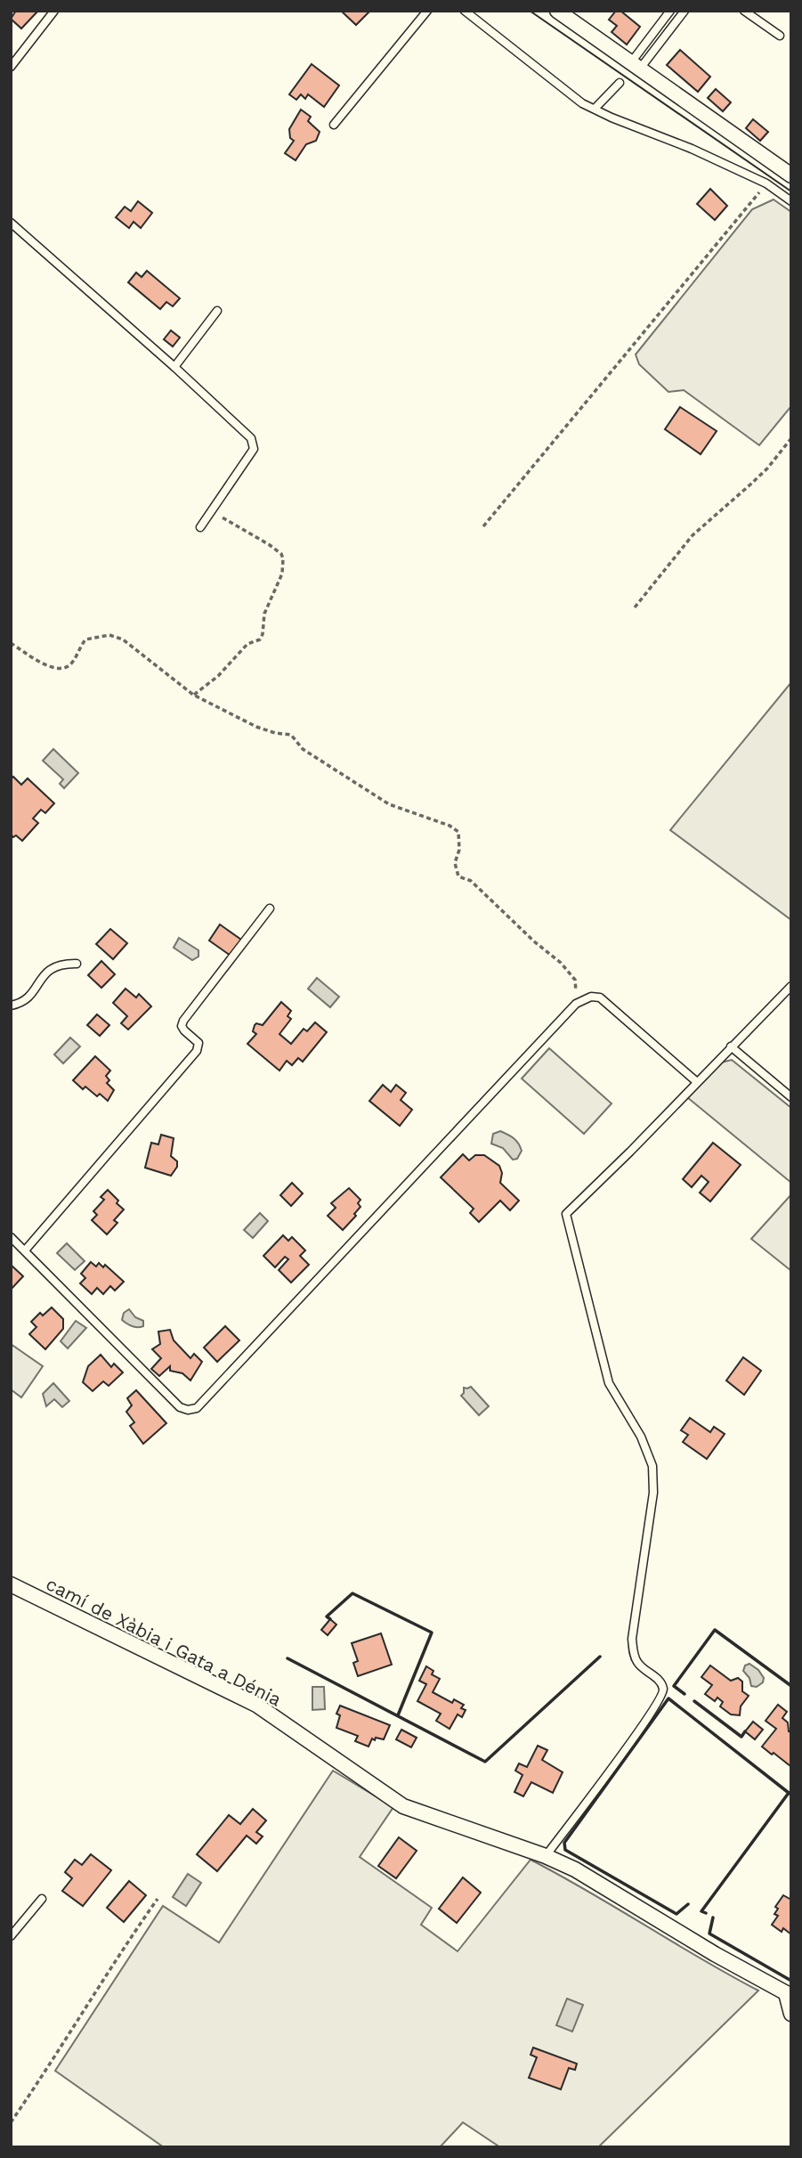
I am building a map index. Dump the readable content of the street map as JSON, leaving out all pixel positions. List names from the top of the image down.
{
  "streets": {
    "street": ["camí de Xàbia i Gata a Dénia"]
  }
}
